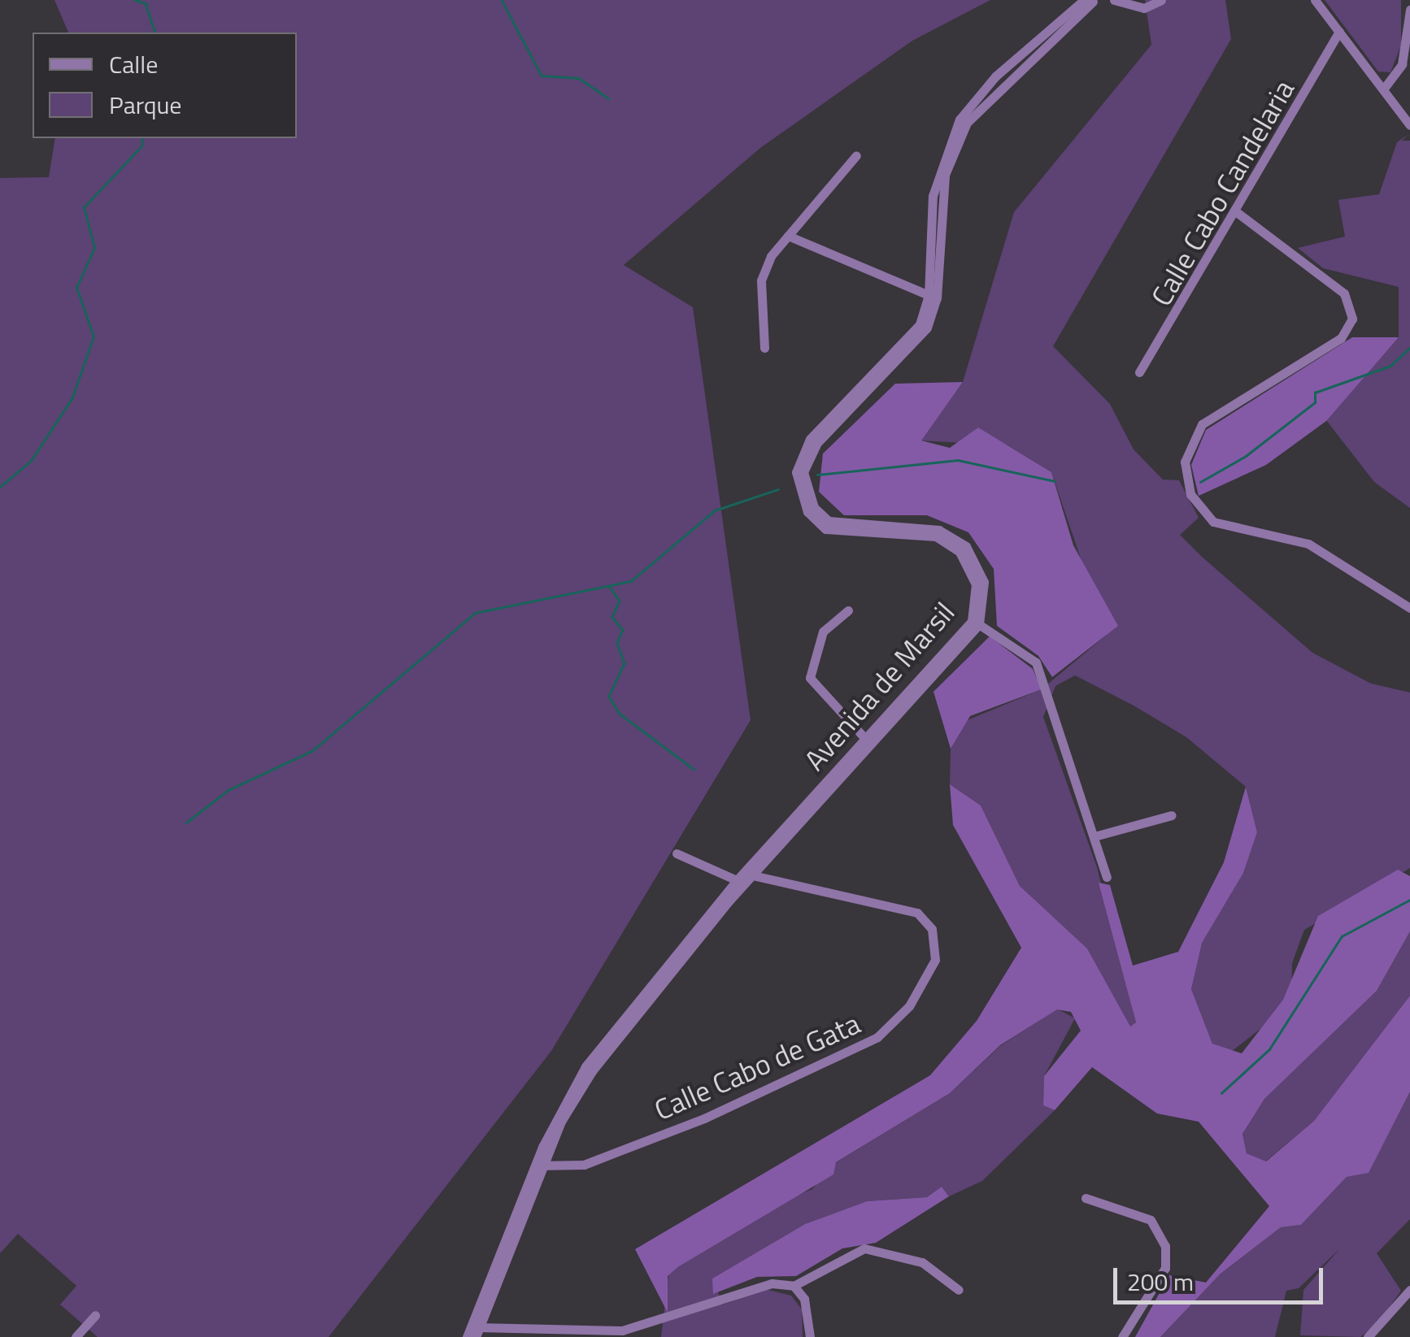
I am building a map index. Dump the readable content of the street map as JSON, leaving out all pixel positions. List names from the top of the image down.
{
  "streets": {
    "street": ["Calle Cabo Candelaria", "Avenida de Marsil", "Calle Cabo de Gata"]
  },
  "crossings": [
    ["Avenida de Marsil", "Calle Cabo de Gata"]
  ],
  "legend": ["Calle", "Parque"],
  "scale_bar": "200 m"
}
